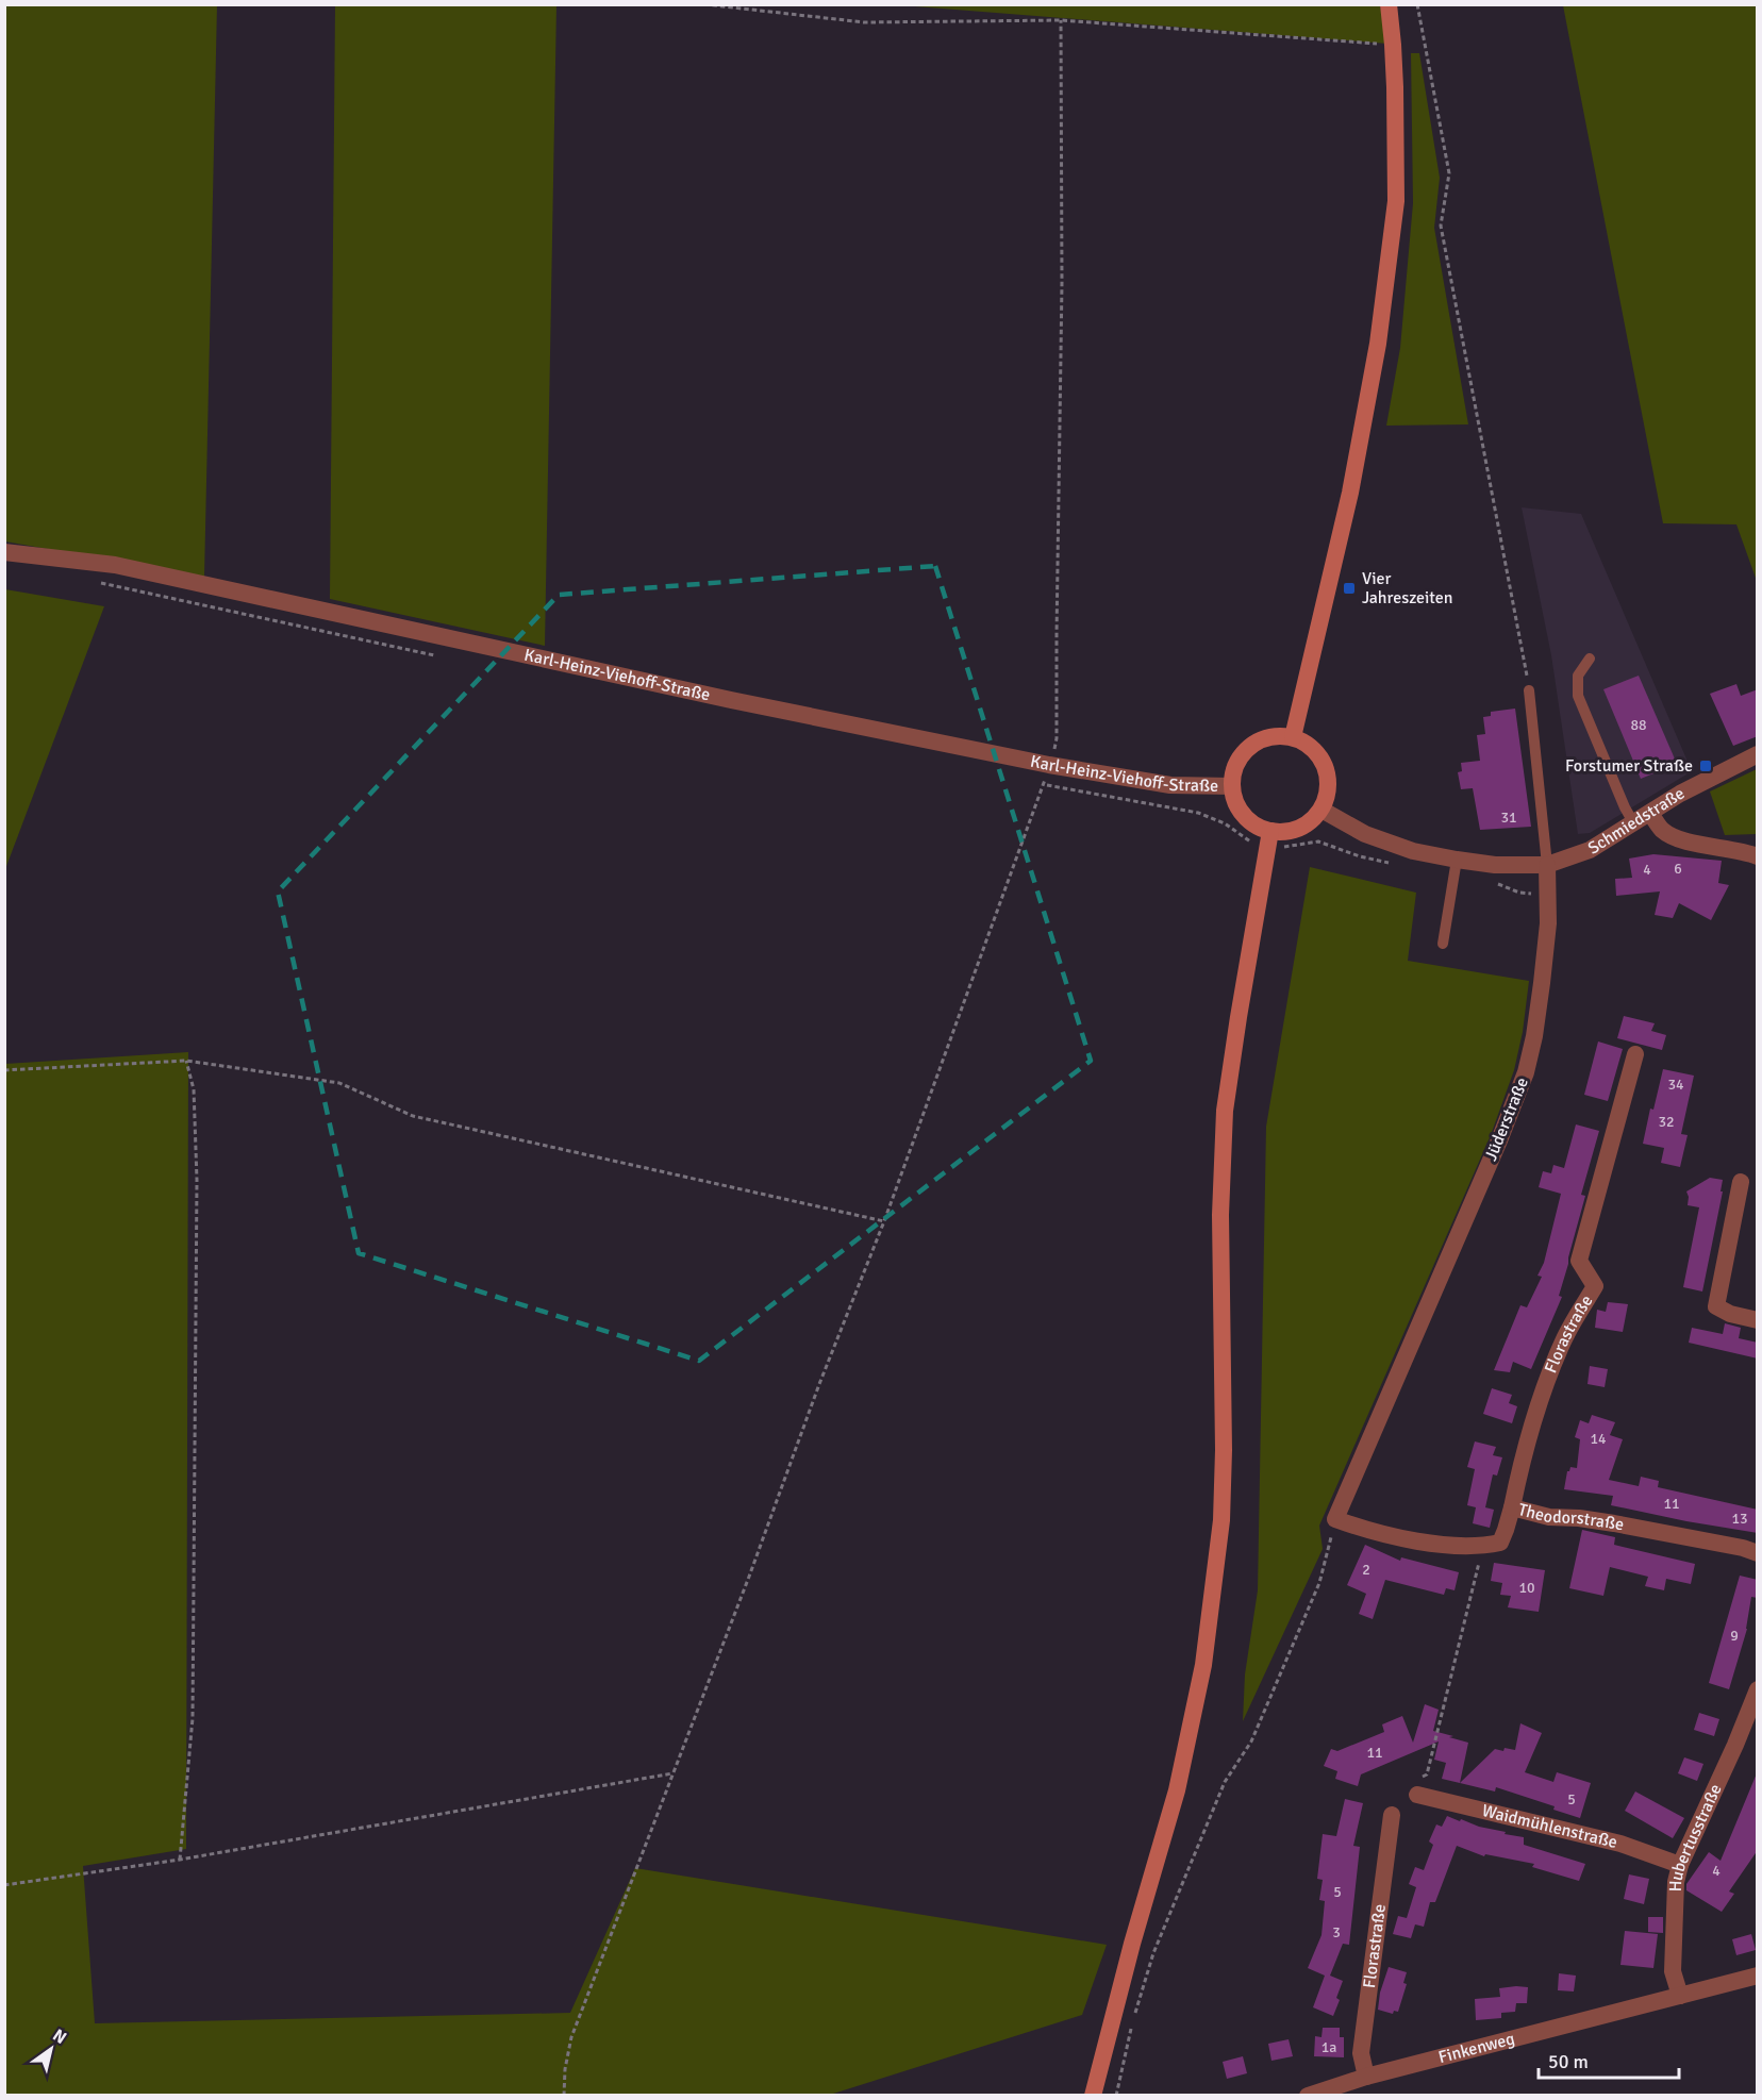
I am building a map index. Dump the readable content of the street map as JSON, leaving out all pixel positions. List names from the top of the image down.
{
  "streets": {
    "street": [
      "Karl-Heinz-Viehoff-Straße",
      "Schmiedstraße",
      "Jüderstraße",
      "Florastraße",
      "Theodorstraße",
      "Waidmühlenstraße",
      "Hubertusstraße",
      "Finkenweg"
    ]
  },
  "crossings": [
    ["Schmiedstraße", "Jüderstraße"],
    ["Florastraße", "Theodorstraße"],
    ["Florastraße", "Finkenweg"],
    ["Waidmühlenstraße", "Hubertusstraße"],
    ["Hubertusstraße", "Finkenweg"]
  ],
  "places": {
    "transit": ["Vier Jahreszeiten", "Forstumer Straße"]
  },
  "house_numbers": [
    "88",
    "31",
    "6",
    "4",
    "34",
    "32",
    "14",
    "11",
    "13",
    "2",
    "10",
    "9",
    "11",
    "5",
    "4",
    "5",
    "3",
    "1a"
  ],
  "scale_bar": "50 m",
  "north": "top right"
}
